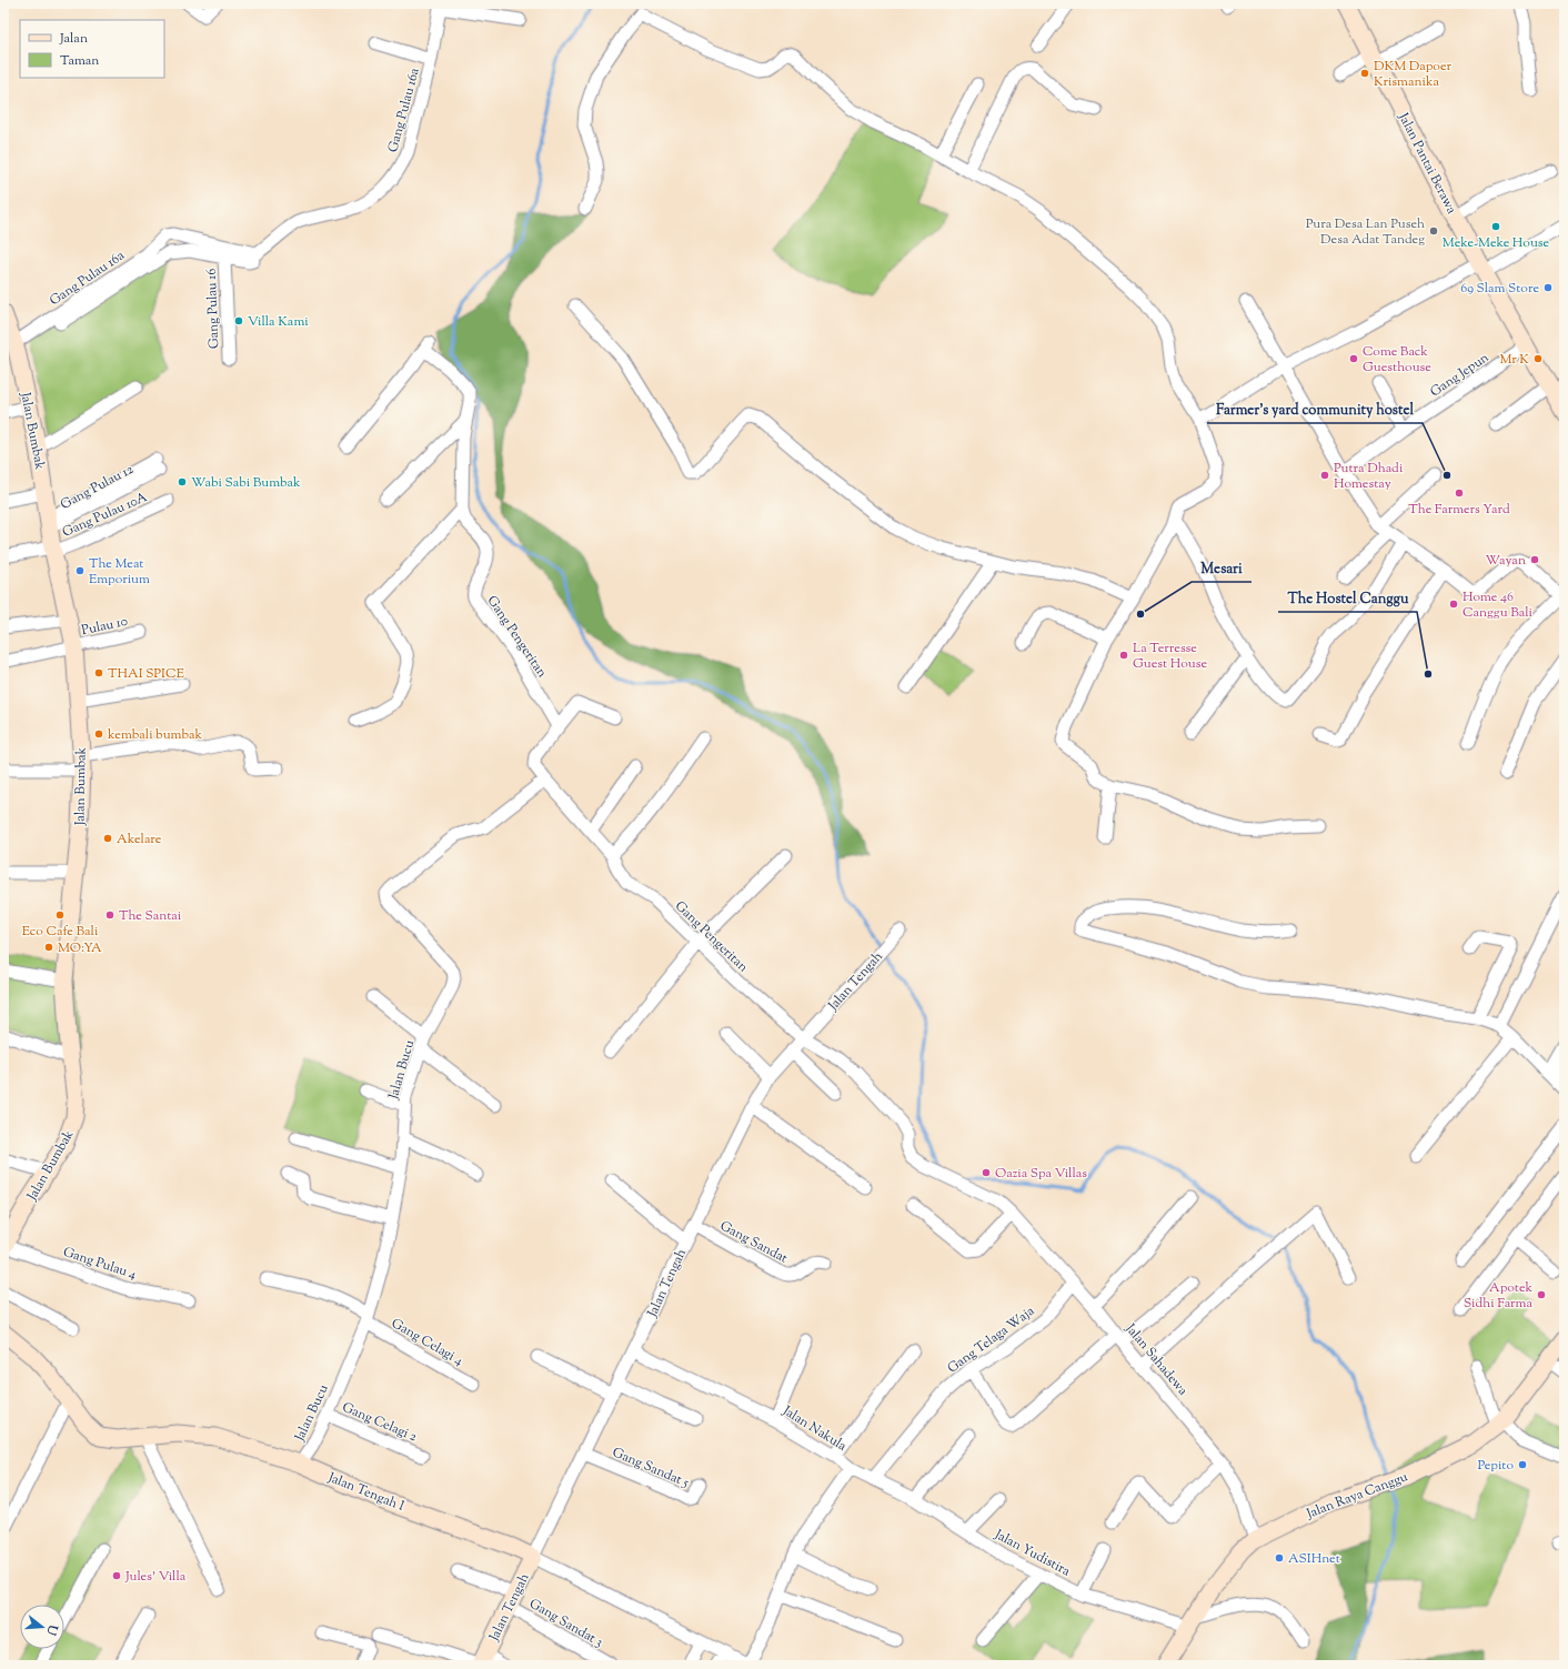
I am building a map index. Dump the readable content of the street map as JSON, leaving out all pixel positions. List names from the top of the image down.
{
  "streets": {
    "street": [
      "Gang Pulau 16a",
      "Jalan Pantai Berawa",
      "Gang Pulau 16",
      "Gang Jepun",
      "Jalan Bumbak",
      "Gang Pulau 12",
      "Gang Pulau 10A",
      "Pulau 10",
      "Gang Pengeritan",
      "Jalan Tengah",
      "Jalan Bucu",
      "Gang Sandat",
      "Gang Pulau 4",
      "Gang Telaga Waja",
      "Gang Celagi 4",
      "Jalan Sahadewa",
      "Gang Celagi 2",
      "Jalan Nakula",
      "Gang Sandat 5",
      "Jalan Tengah I",
      "Jalan Raya Canggu",
      "Jalan Yudistira",
      "Gang Sandat 3"
    ]
  },
  "crossings": [
    ["Gang Pulau 16a", "Gang Pulau 16"],
    ["Gang Pulau 16a", "Jalan Bumbak"],
    ["Jalan Pantai Berawa", "Gang Jepun"],
    ["Gang Pulau 16", "Jalan Bumbak"],
    ["Jalan Bumbak", "Gang Pulau 12"],
    ["Jalan Bumbak", "Gang Pulau 10A"],
    ["Jalan Bumbak", "Pulau 10"],
    ["Jalan Bumbak", "Gang Pulau 4"],
    ["Gang Pengeritan", "Jalan Tengah"],
    ["Gang Pengeritan", "Jalan Bucu"],
    ["Gang Pengeritan", "Jalan Sahadewa"],
    ["Jalan Tengah", "Gang Sandat"],
    ["Jalan Tengah", "Jalan Sahadewa"],
    ["Jalan Tengah", "Jalan Nakula"],
    ["Jalan Tengah", "Gang Sandat 5"],
    ["Jalan Tengah", "Jalan Tengah I"],
    ["Jalan Tengah", "Gang Sandat 3"],
    ["Jalan Bucu", "Gang Celagi 4"],
    ["Jalan Bucu", "Gang Celagi 2"],
    ["Jalan Bucu", "Jalan Tengah I"],
    ["Gang Telaga Waja", "Jalan Sahadewa"],
    ["Gang Telaga Waja", "Jalan Yudistira"],
    ["Jalan Sahadewa", "Jalan Raya Canggu"],
    ["Jalan Nakula", "Jalan Tengah I"],
    ["Jalan Nakula", "Jalan Yudistira"],
    ["Jalan Raya Canggu", "Jalan Yudistira"]
  ],
  "places": [
    "DKM Dapoer Krismanika",
    "Meke-Meke House",
    "Pura Desa Lan Puseh Desa Adat Tandeg",
    "69 Slam Store",
    "Villa Kami",
    "Come Back Guesthouse",
    "Mr K",
    "Putra Dhadi Homestay",
    "Farmer's yard community hostel",
    "Wabi Sabi Bumbak",
    "The Farmers Yard",
    "Wayan",
    "The Meat Emporium",
    "Home 46 Canggu Bali",
    "Mesari",
    "La Terresse Guest House",
    "THAI SPICE",
    "The Hostel Canggu",
    "kembali bumbak",
    "Akelare",
    "Eco Cafe Bali",
    "The Santai",
    "MO:YA",
    "Oazia Spa Villas",
    "Apotek Sidhi Farma",
    "Pepito",
    "ASIHnet",
    "Jules' Villa"
  ],
  "legend": ["Jalan", "Taman"],
  "north": "right"
}
